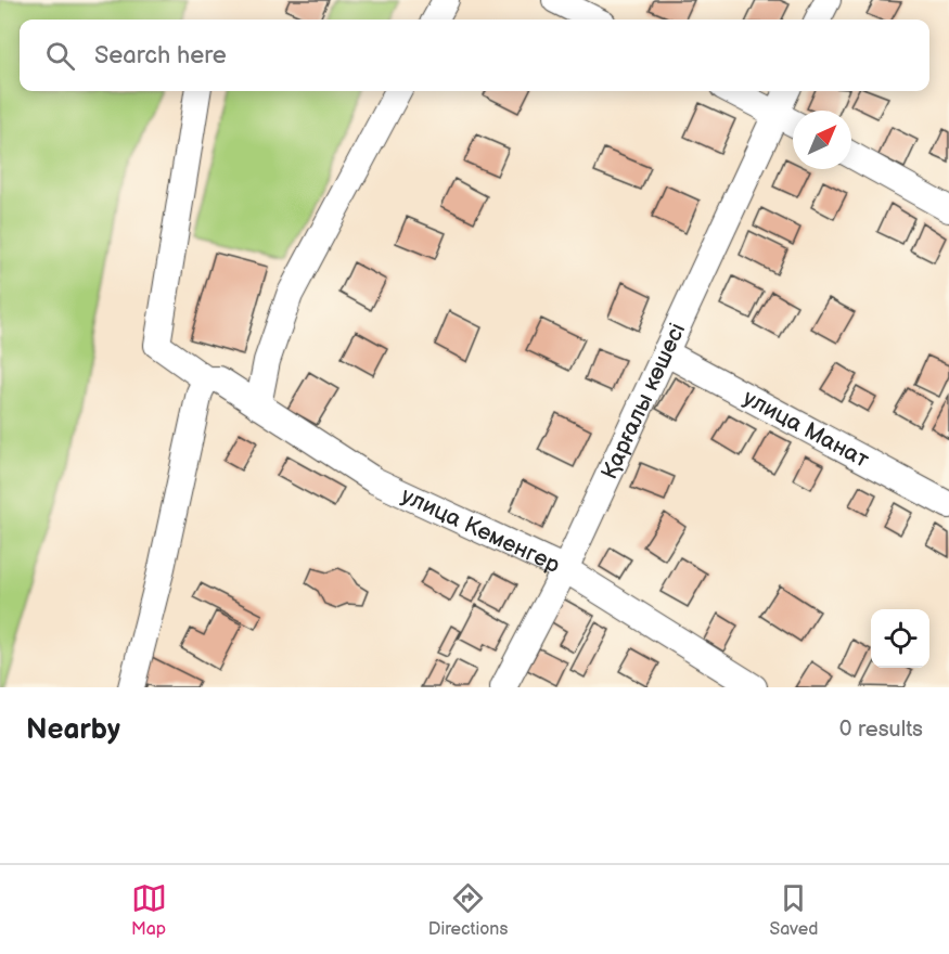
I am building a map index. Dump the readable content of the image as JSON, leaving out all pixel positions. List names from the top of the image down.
{
  "streets": {
    "street": ["Қарғалы көшесі", "улица Манат", "улица Кеменгер"]
  },
  "crossings": [
    ["Қарғалы көшесі", "улица Манат"],
    ["Қарғалы көшесі", "улица Кеменгер"]
  ],
  "north": "top right",
  "page": {
    "search": "Search here",
    "heading": ["Nearby", "0 results"],
    "nav": ["Map", "Directions", "Saved"]
  }
}
